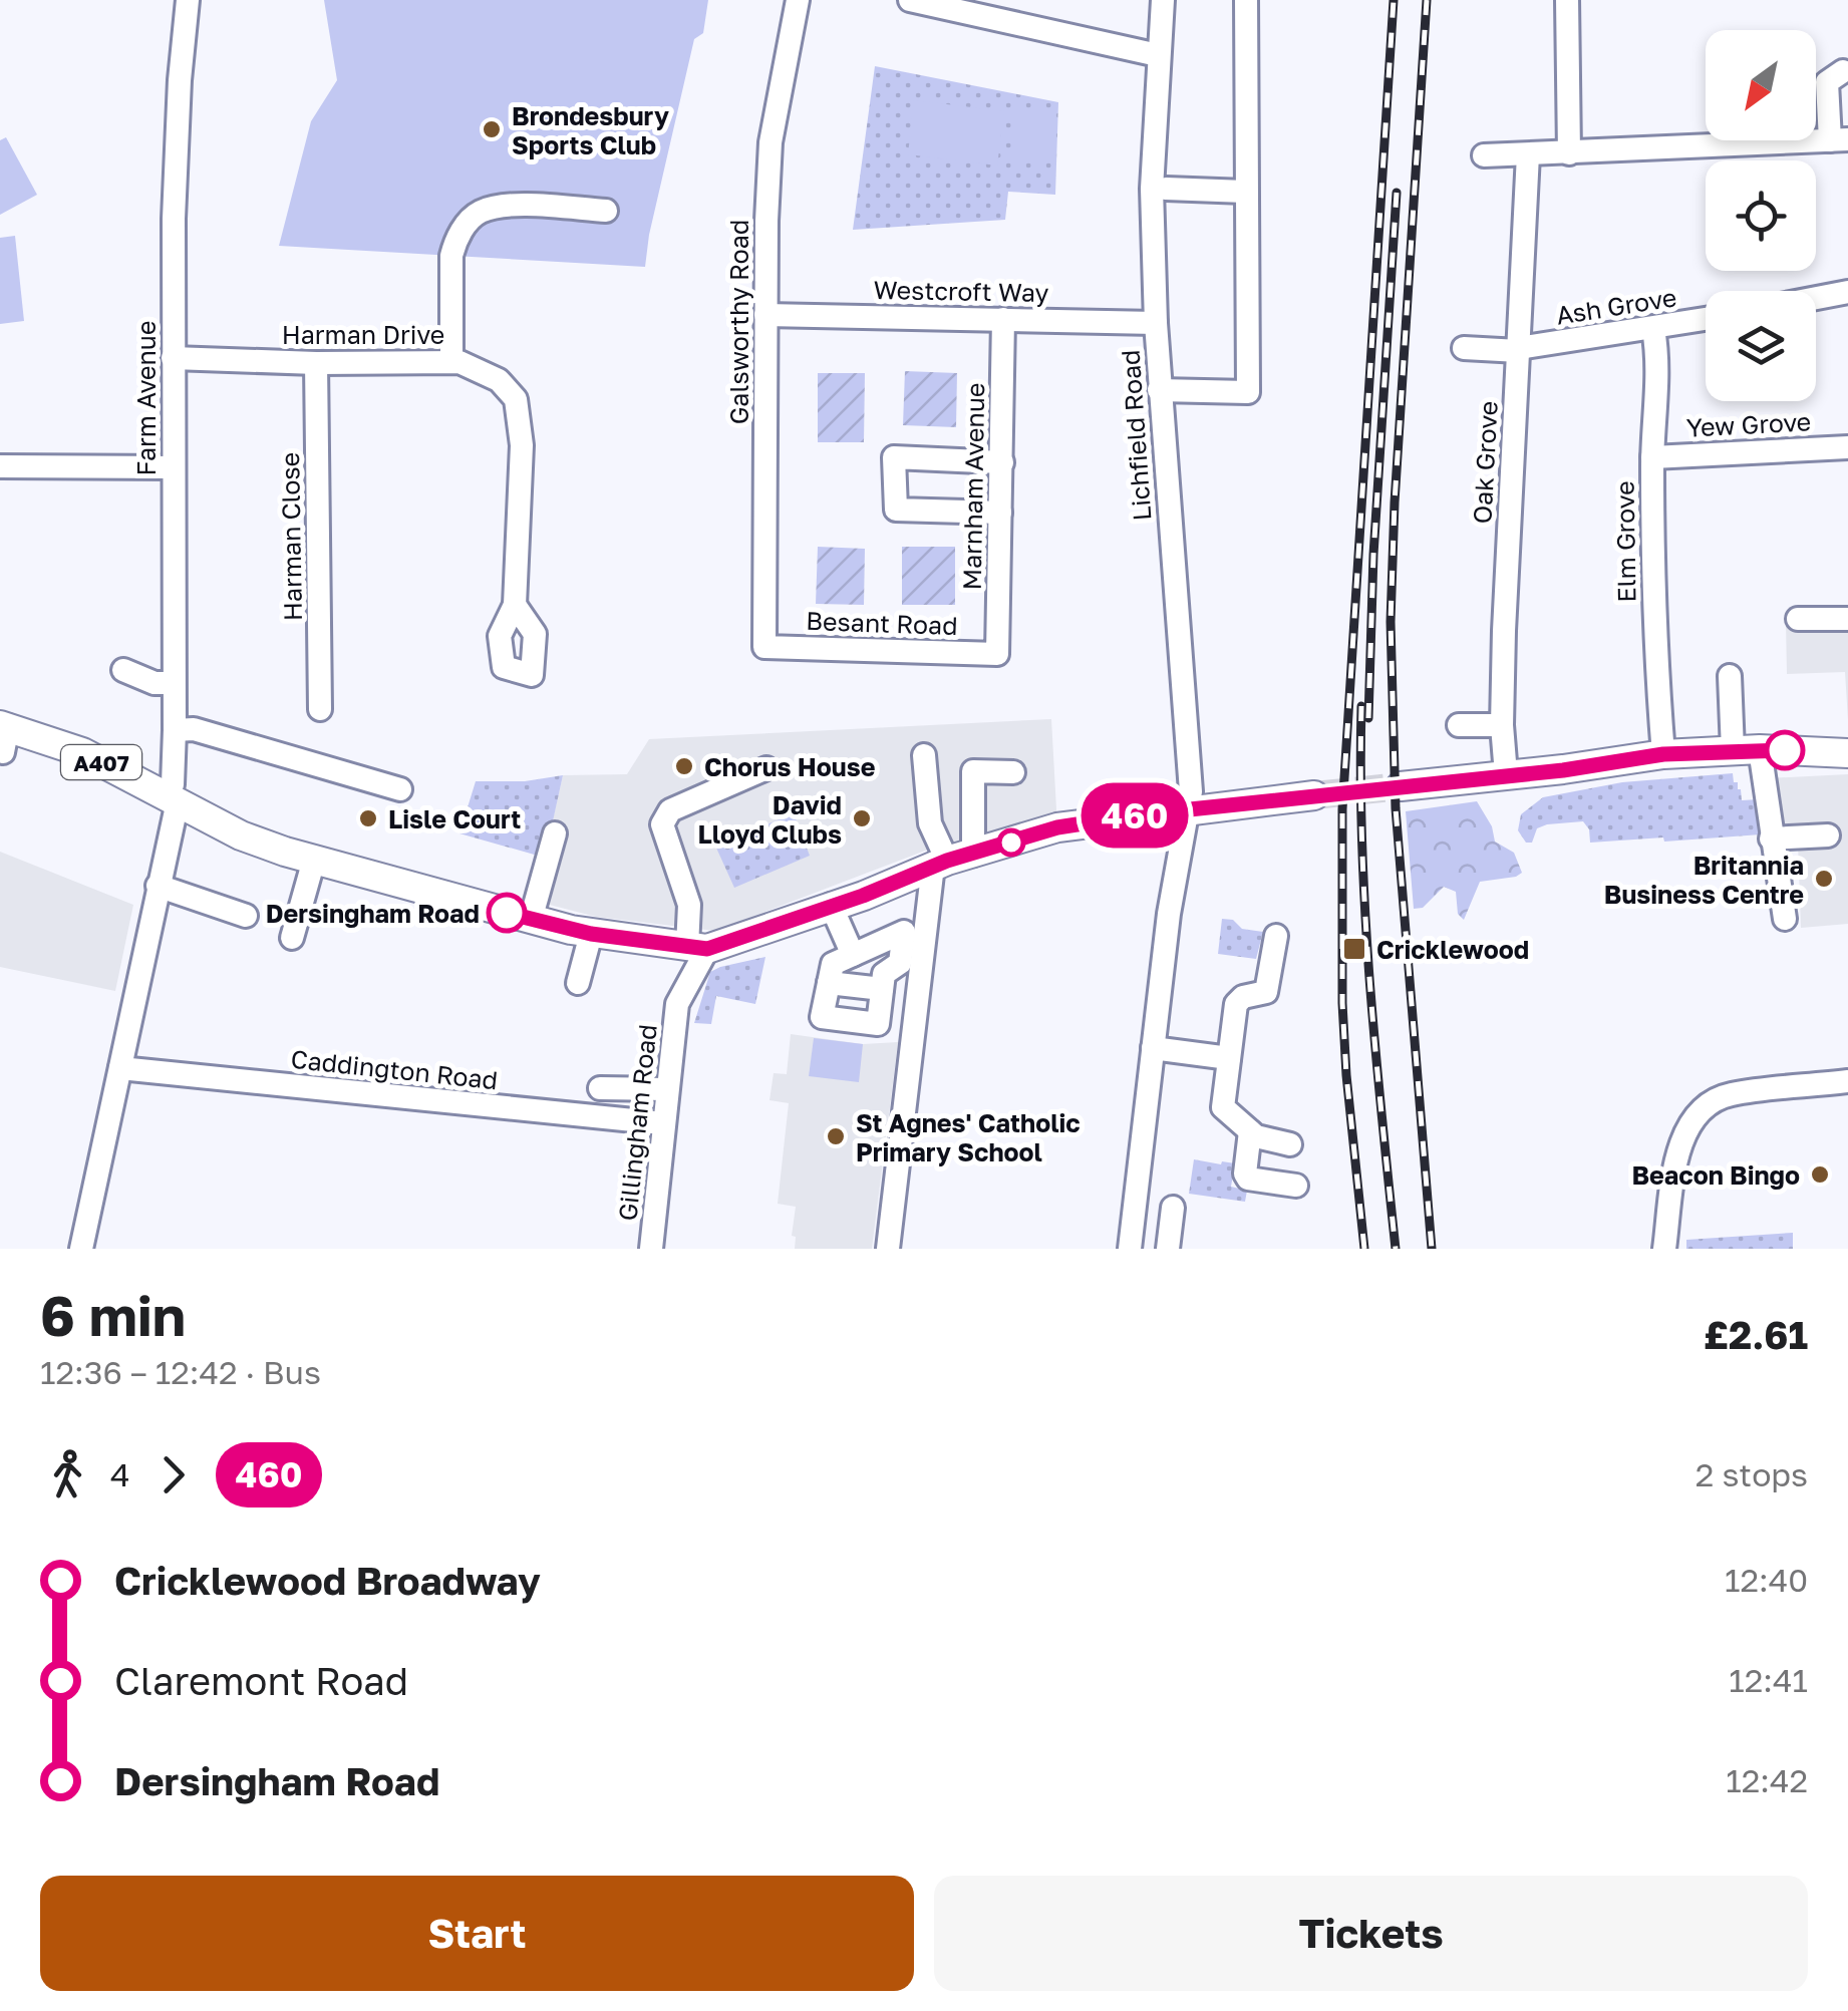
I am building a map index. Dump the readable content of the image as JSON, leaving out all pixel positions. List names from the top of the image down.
{
  "streets": {
    "main road": ["A407"],
    "street": [
      "Westcroft Way",
      "Ash Grove",
      "Galsworthy Road",
      "Harman Drive",
      "Farm Avenue",
      "Yew Grove",
      "Lichfield Road",
      "Oak Grove",
      "Marnham Avenue",
      "Harman Close",
      "Elm Grove",
      "Besant Road",
      "Caddington Road",
      "Gillingham Road"
    ]
  },
  "crossings": [
    ["Westcroft Way", "Galsworthy Road"],
    ["Westcroft Way", "Lichfield Road"],
    ["Westcroft Way", "Marnham Avenue"],
    ["Ash Grove", "Oak Grove"],
    ["Ash Grove", "Elm Grove"],
    ["Galsworthy Road", "Besant Road"],
    ["Harman Drive", "Farm Avenue"],
    ["Harman Drive", "Harman Close"],
    ["Farm Avenue", "A407"],
    ["Yew Grove", "Elm Grove"],
    ["Lichfield Road", "A407"],
    ["Marnham Avenue", "Besant Road"],
    ["A407", "Gillingham Road"],
    ["Caddington Road", "Gillingham Road"]
  ],
  "places": {
    "other": [
      "Brondesbury Sports Club",
      "Chorus House",
      "Lisle Court",
      "David Lloyd Clubs",
      "Britannia Business Centre",
      "Dersingham Road",
      "St Agnes' Catholic Primary School",
      "Beacon Bingo"
    ],
    "transit": ["Cricklewood"]
  },
  "lines": ["bus line 460"],
  "north": "bottom left",
  "page": {
    "on_map": "460",
    "heading": ["6 min", "12:36 – 12:42 · Bus", "£2.61"],
    "legs": ["4", "460", "2 stops"],
    "list": [
      {
        "name": "Cricklewood Broadway",
        "value": "12:40"
      },
      {
        "name": "Claremont Road",
        "value": "12:41"
      },
      {
        "name": "Dersingham Road",
        "value": "12:42"
      }
    ],
    "buttons": ["Start", "Tickets"]
  }
}
